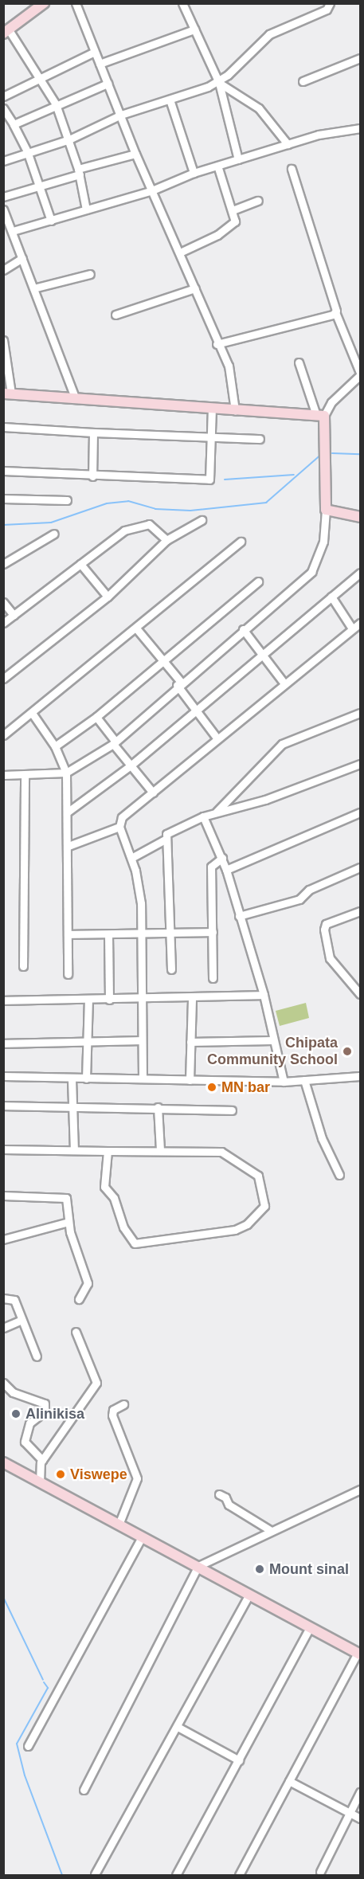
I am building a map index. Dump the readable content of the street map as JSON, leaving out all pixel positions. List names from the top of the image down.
{
  "places": [
    "Chipata Community School",
    "MN bar",
    "Alinikisa",
    "Viswepe",
    "Mount sinal"
  ]
}
